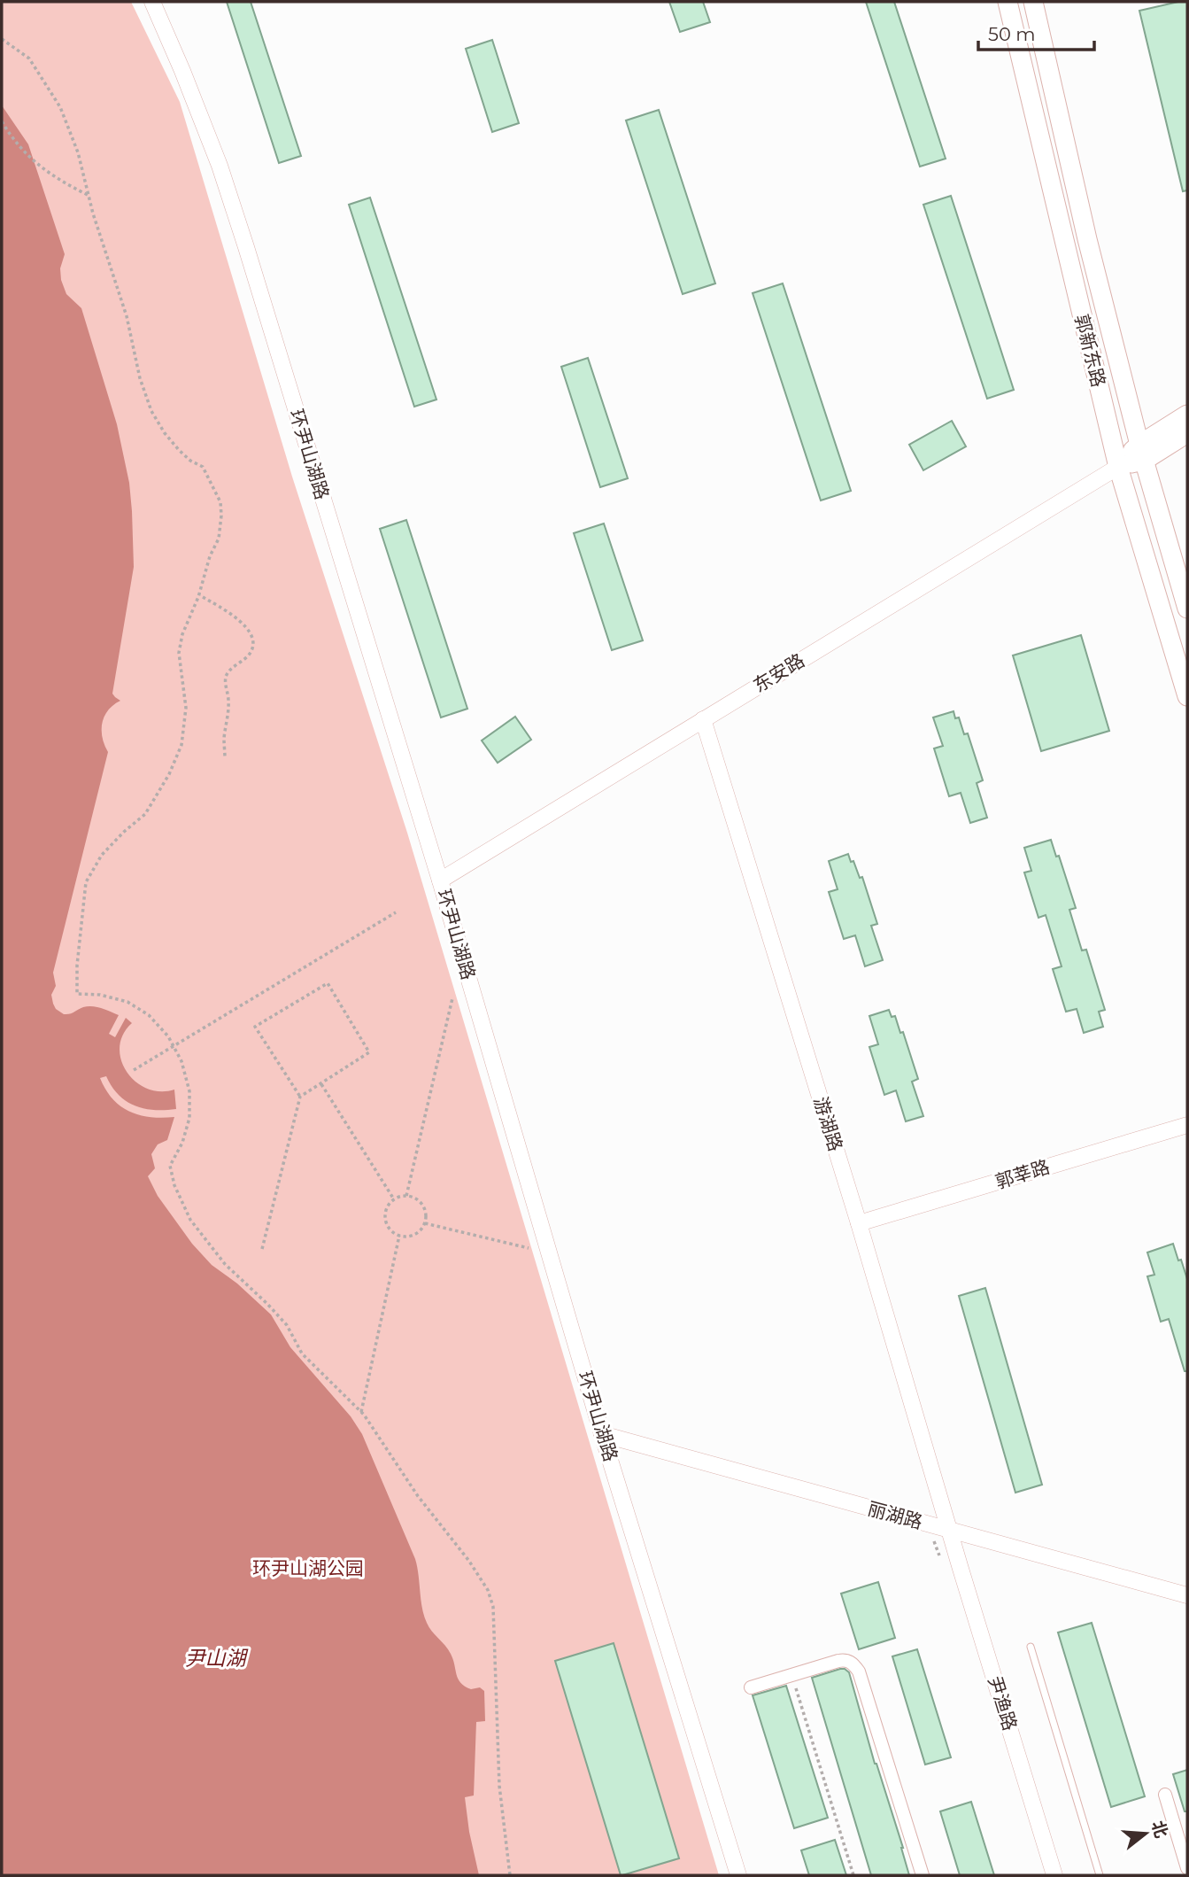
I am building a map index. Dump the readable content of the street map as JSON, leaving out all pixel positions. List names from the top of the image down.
{
  "streets": {
    "main road": ["郭新东路", "东安路"],
    "street": [
      "环尹山湖路",
      "游湖路",
      "郭莘路",
      "丽湖路",
      "尹渔路"
    ]
  },
  "crossings": [
    ["郭新东路", "东安路"],
    ["环尹山湖路", "东安路"],
    ["环尹山湖路", "丽湖路"],
    ["东安路", "游湖路"],
    ["游湖路", "郭莘路"],
    ["游湖路", "丽湖路"],
    ["游湖路", "尹渔路"],
    ["丽湖路", "尹渔路"]
  ],
  "water": ["尹山湖"],
  "parks": ["环尹山湖公园"],
  "scale_bar": "50 m",
  "north": "right"
}
